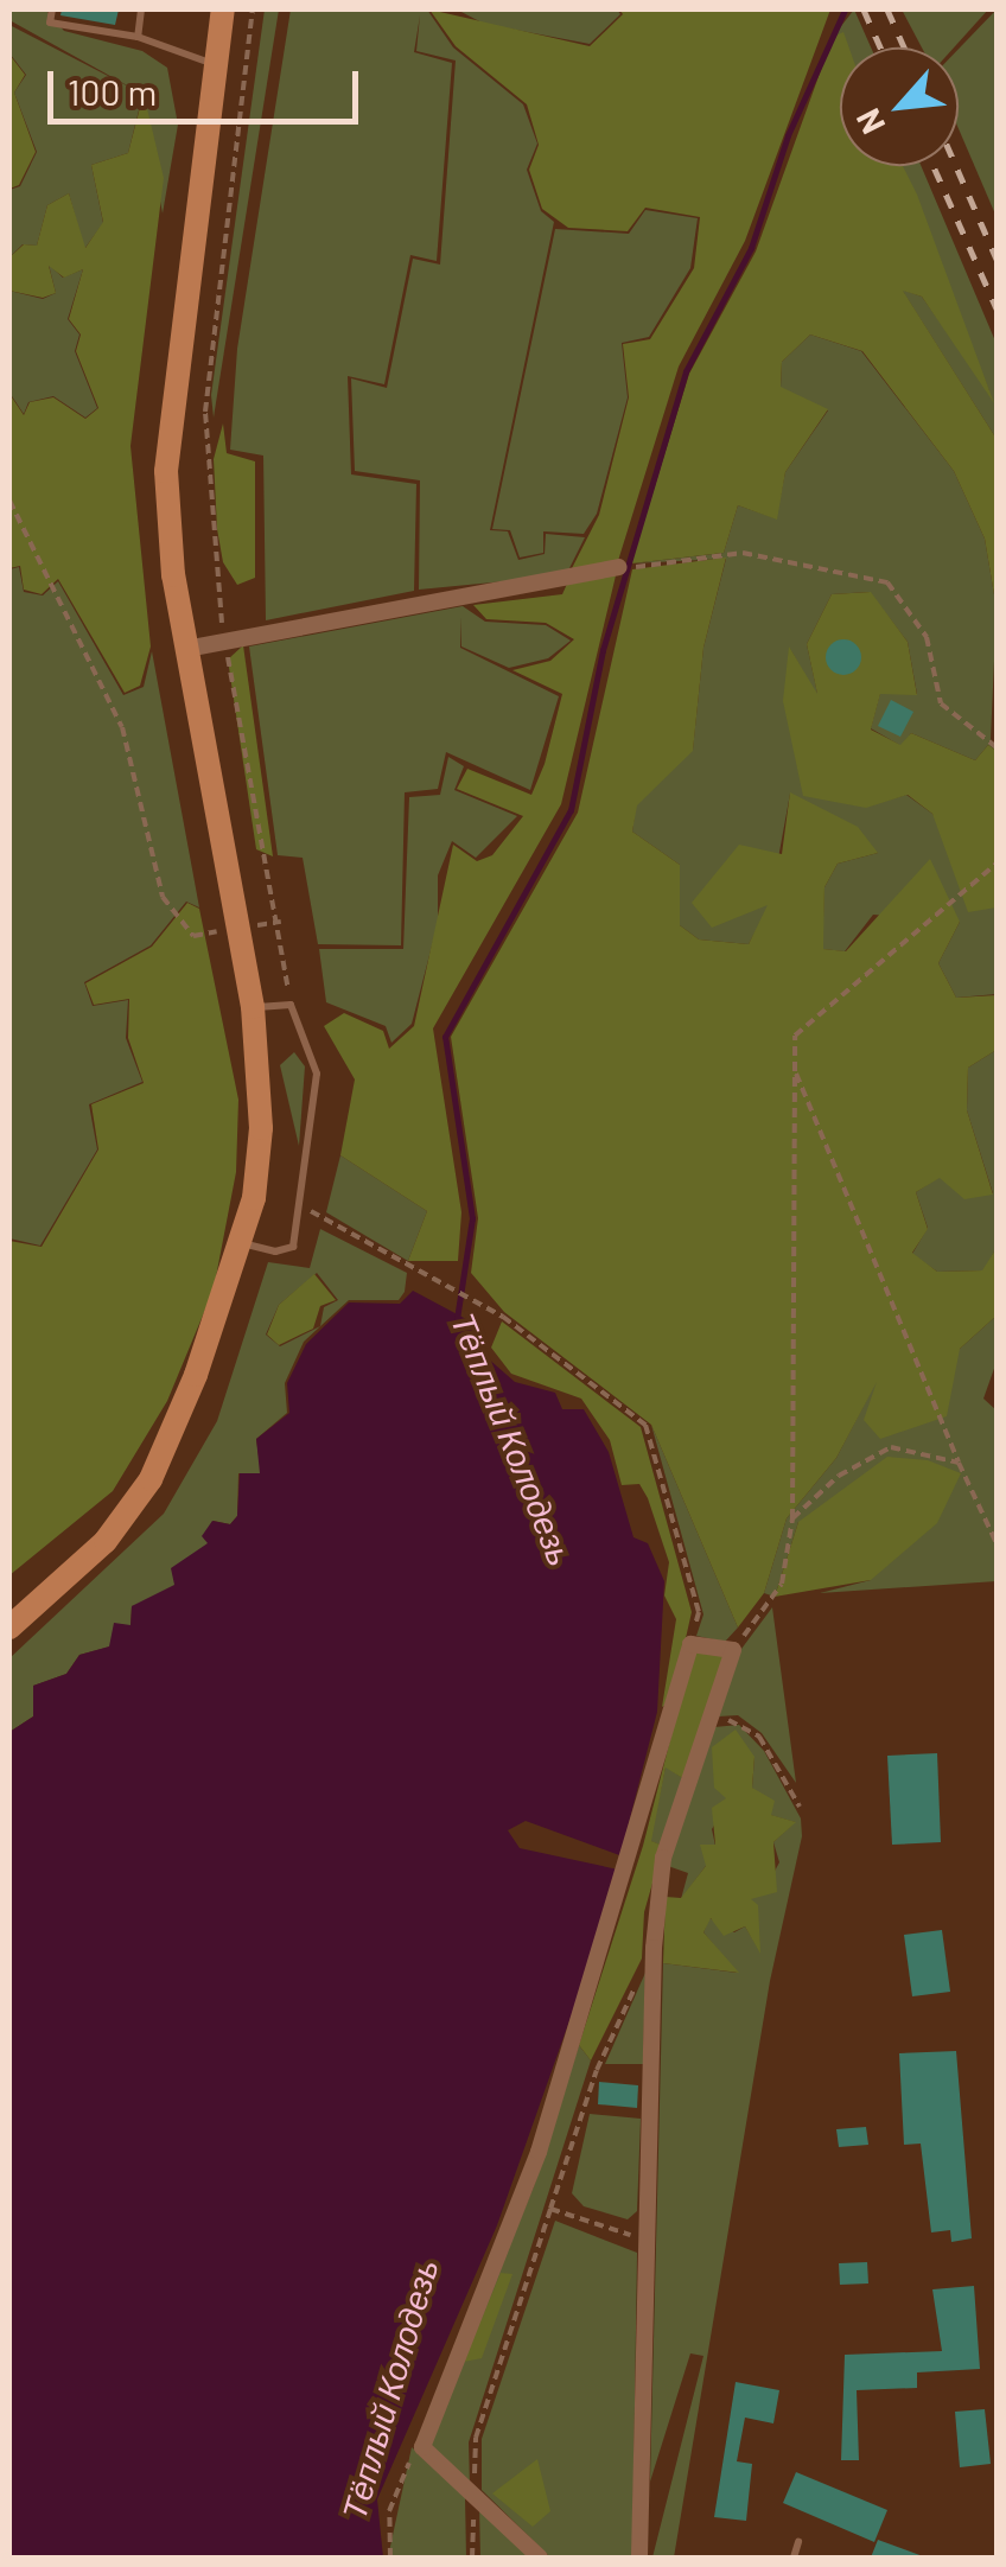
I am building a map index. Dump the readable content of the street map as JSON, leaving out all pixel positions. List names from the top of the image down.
{
  "water": ["Тёплый Колодезь"],
  "scale_bar": "100 m",
  "north": "bottom left"
}
